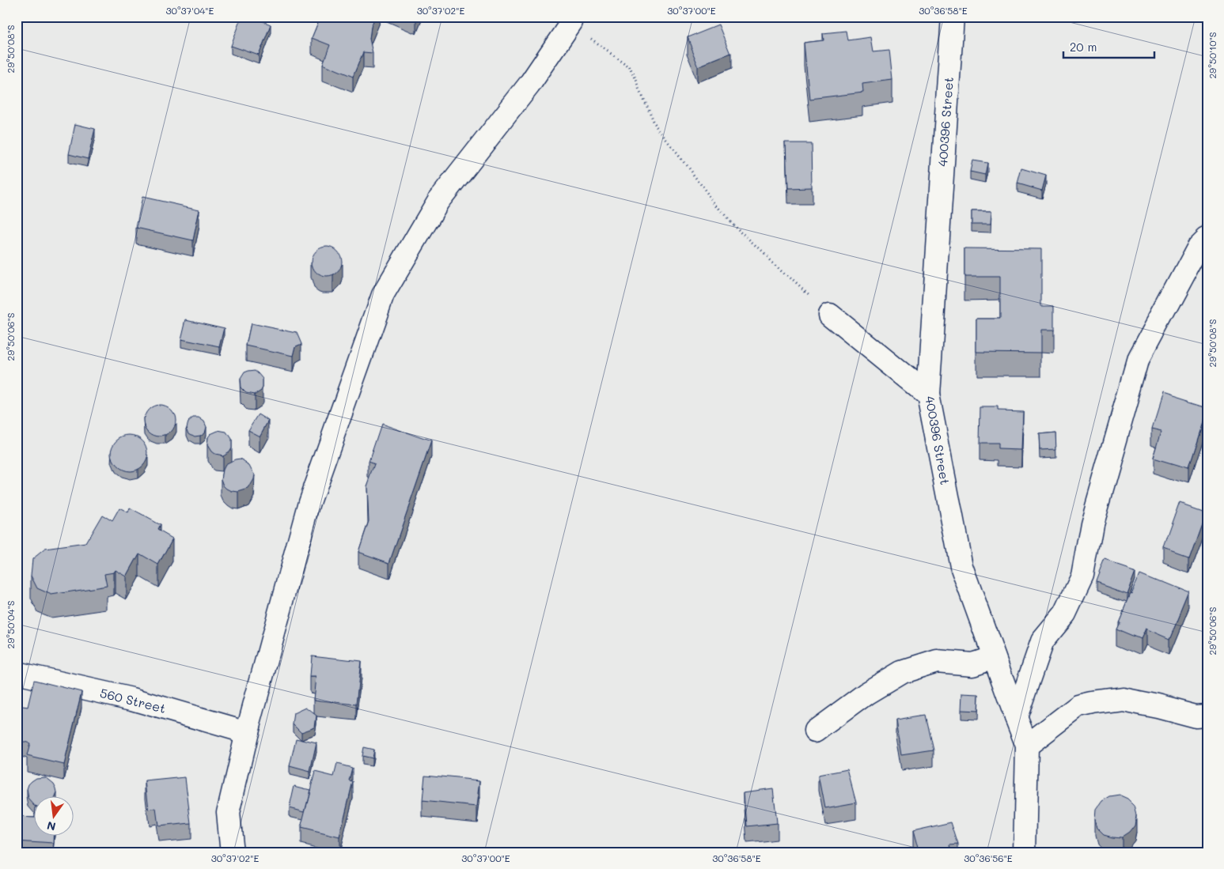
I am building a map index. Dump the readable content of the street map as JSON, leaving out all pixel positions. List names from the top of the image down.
{
  "streets": {
    "street": ["400396 Street", "560 Street"]
  },
  "scale_bar": "20 m",
  "north": "bottom",
  "coordinates": [
    "30°37'04\"E",
    "30°37'02\"E",
    "30°37'00\"E",
    "30°36'58\"E",
    "29°50'08\"S",
    "29°50'10\"S",
    "29°50'06\"S",
    "29°50'04\"S",
    "30°36'56\"E"
  ]
}
